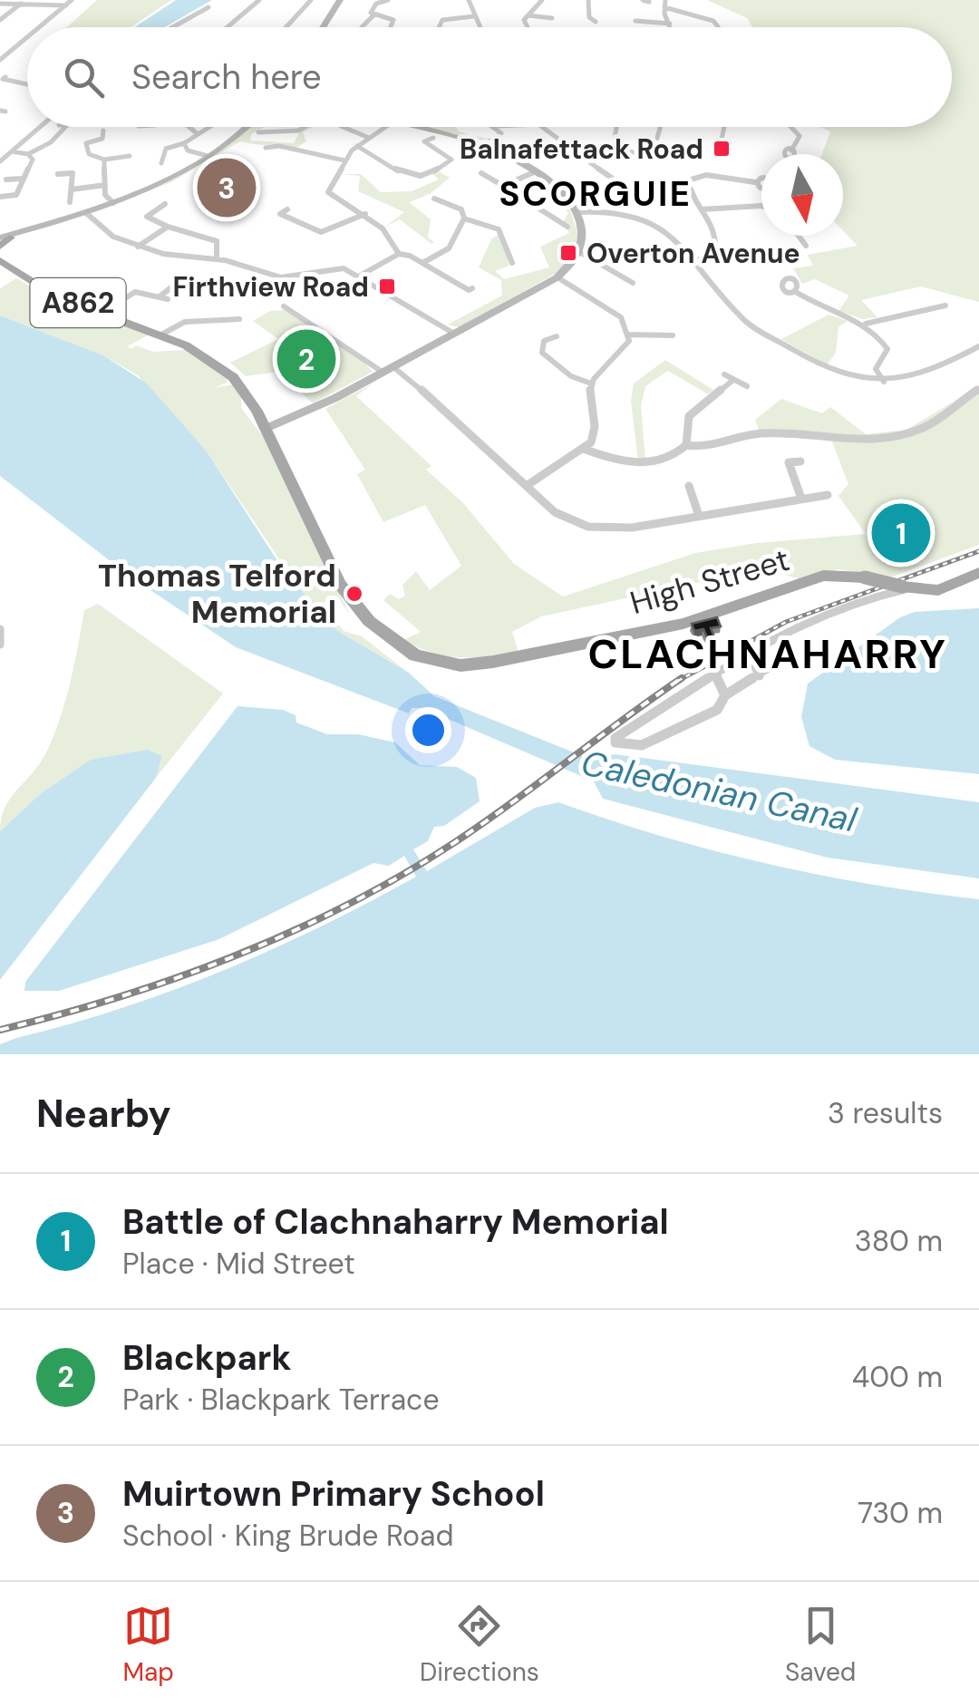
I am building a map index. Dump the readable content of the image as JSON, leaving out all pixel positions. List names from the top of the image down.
{
  "streets": {
    "main road": ["A862", "High Street"]
  },
  "crossings": [
    ["A862", "High Street"]
  ],
  "districts": ["SCORGUIE", "CLACHNAHARRY"],
  "water": ["Caledonian Canal"],
  "places": {
    "transit": ["Balnafettack Road", "Overton Avenue", "Firthview Road"],
    "other": ["Thomas Telford Memorial"]
  },
  "north": "bottom",
  "page": {
    "search": "Search here",
    "pins": ["3", "2", "1"],
    "heading": ["Nearby", "3 results"],
    "list": [
      {
        "mark": "1",
        "name": "Battle of Clachnaharry Memorial",
        "note": "Place · Mid Street",
        "value": "380 m"
      },
      {
        "mark": "2",
        "name": "Blackpark",
        "note": "Park · Blackpark Terrace",
        "value": "400 m"
      },
      {
        "mark": "3",
        "name": "Muirtown Primary School",
        "note": "School · King Brude Road",
        "value": "730 m"
      }
    ],
    "nav": ["Map", "Directions", "Saved"]
  }
}
